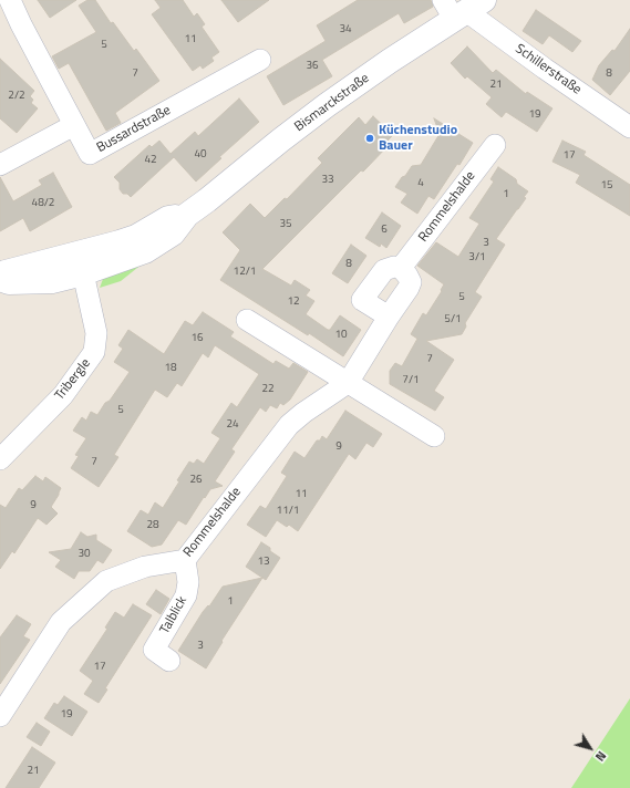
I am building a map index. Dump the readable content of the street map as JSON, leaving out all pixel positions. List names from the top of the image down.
{
  "streets": {
    "street": [
      "Schillerstraße",
      "Bismarckstraße",
      "Bussardstraße",
      "Rommelshalde",
      "Tribergle",
      "Talblick"
    ]
  },
  "crossings": [
    ["Schillerstraße", "Bismarckstraße"],
    ["Bismarckstraße", "Tribergle"],
    ["Rommelshalde", "Talblick"]
  ],
  "places": ["Küchenstudio Bauer"],
  "house_numbers": [
    "34",
    "11",
    "5",
    "36",
    "7",
    "8",
    "21",
    "2/2",
    "19",
    "40",
    "17",
    "42",
    "33",
    "4",
    "15",
    "1",
    "48/2",
    "35",
    "6",
    "3",
    "3/1",
    "8",
    "12/1",
    "5",
    "12",
    "5/1",
    "10",
    "16",
    "7",
    "18",
    "7/1",
    "22",
    "5",
    "24",
    "9",
    "7",
    "26",
    "11",
    "9",
    "11/1",
    "28",
    "30",
    "13",
    "1",
    "3",
    "17",
    "19",
    "21"
  ],
  "north": "bottom right"
}
